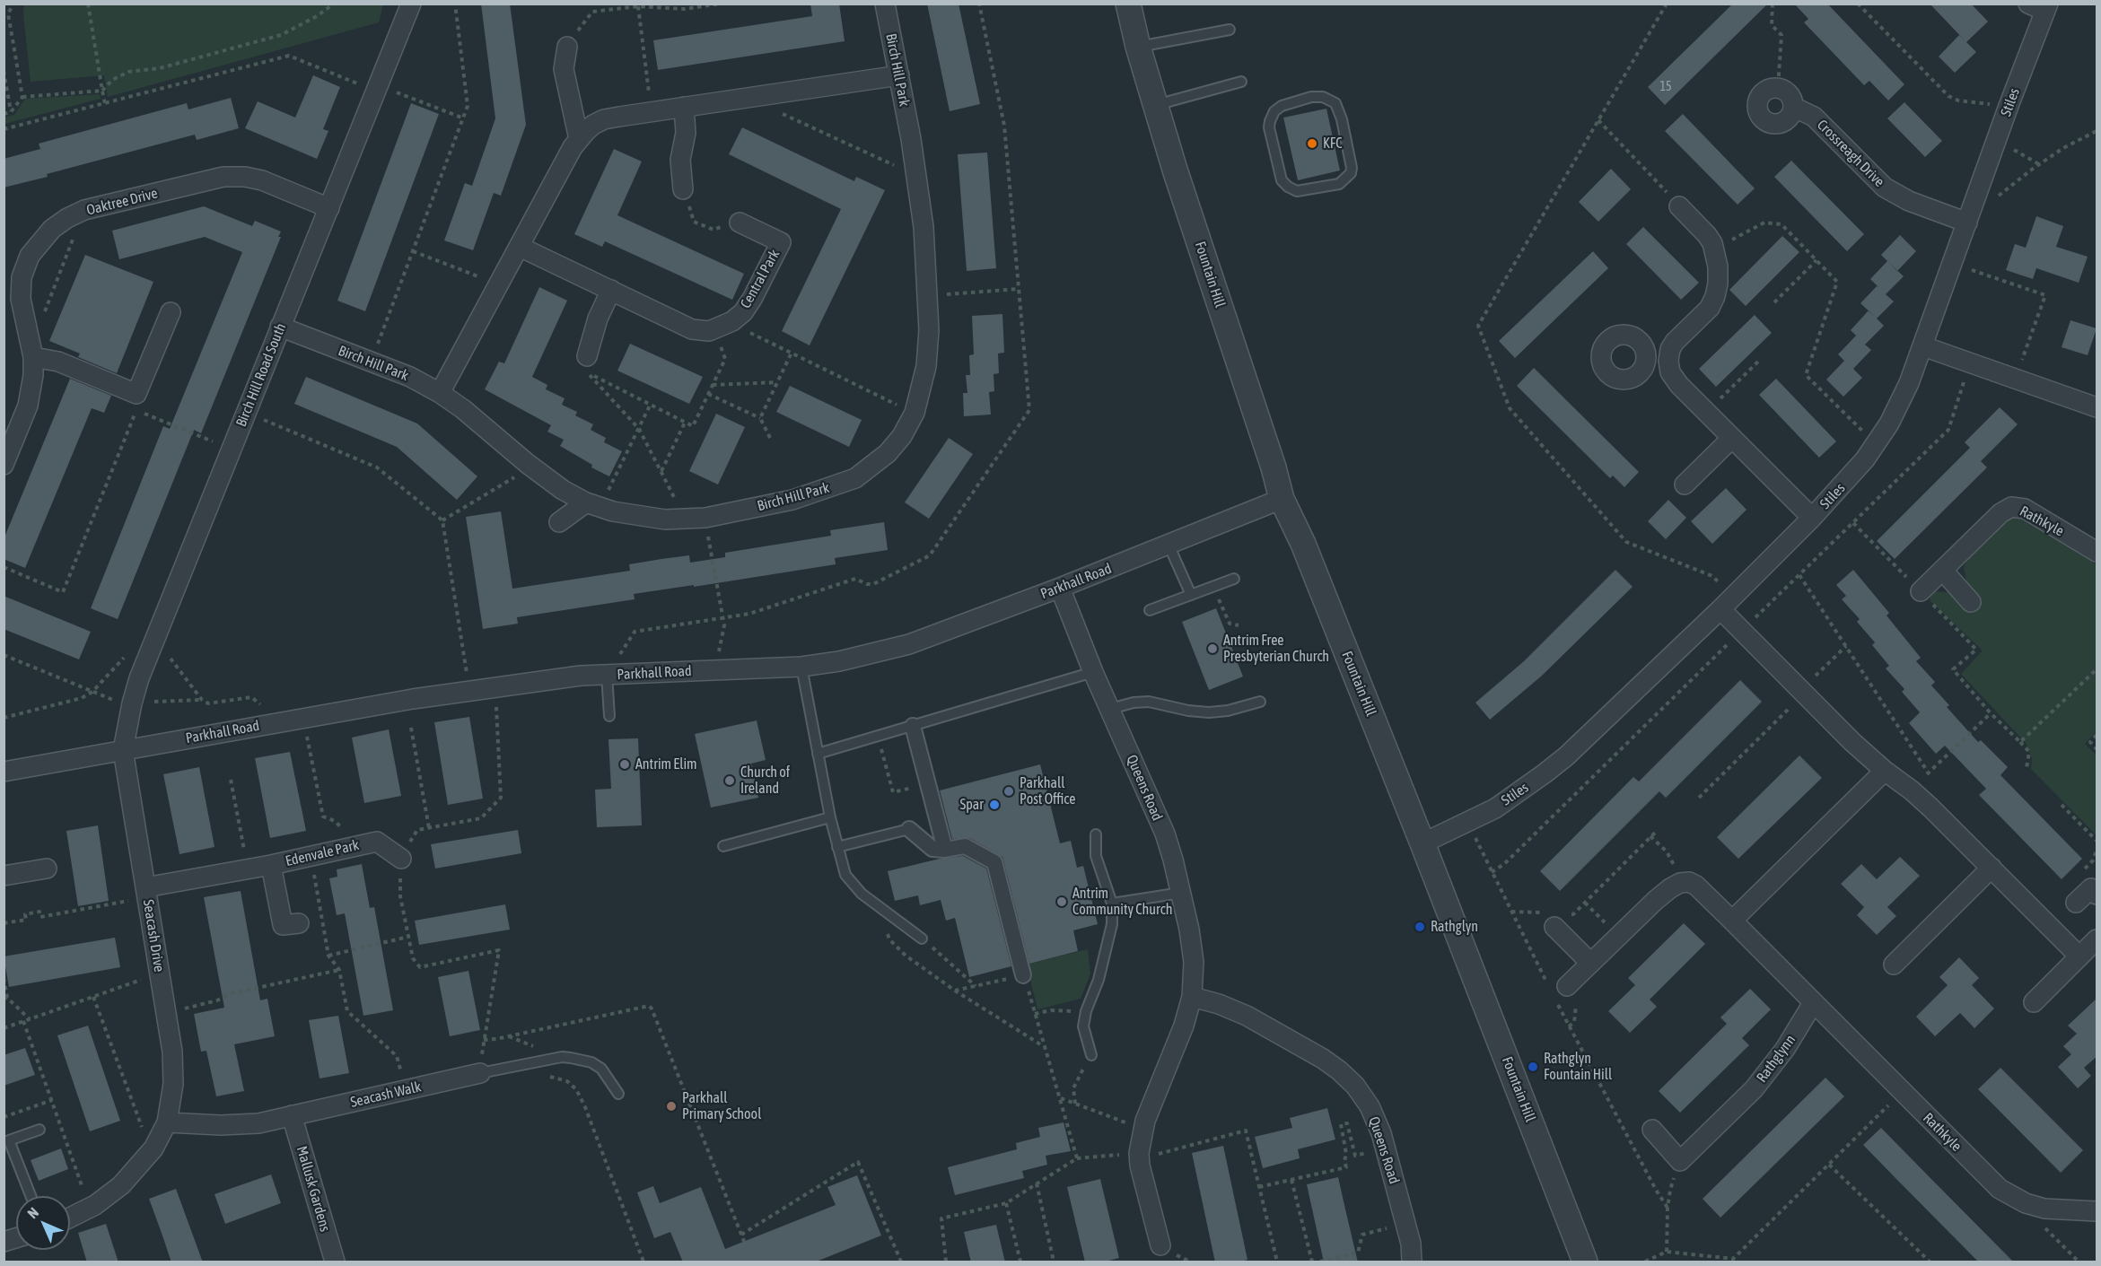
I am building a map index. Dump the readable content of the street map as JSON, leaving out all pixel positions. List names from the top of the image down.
{
  "streets": {
    "street": [
      "Birch Hill Park",
      "Stiles",
      "Crossreagh Drive",
      "Oaktree Drive",
      "Fountain Hill",
      "Central Park",
      "Birch Hill Road South",
      "Rathkyle",
      "Parkhall Road",
      "Queens Road",
      "Edenvale Park",
      "Seacash Drive",
      "Rathglynn",
      "Seacash Walk",
      "Mallusk Gardens"
    ]
  },
  "crossings": [
    ["Birch Hill Park", "Birch Hill Road South"],
    ["Stiles", "Crossreagh Drive"],
    ["Stiles", "Fountain Hill"],
    ["Oaktree Drive", "Birch Hill Road South"],
    ["Fountain Hill", "Parkhall Road"],
    ["Birch Hill Road South", "Parkhall Road"],
    ["Birch Hill Road South", "Seacash Drive"],
    ["Rathkyle", "Rathglynn"],
    ["Parkhall Road", "Queens Road"],
    ["Parkhall Road", "Seacash Drive"],
    ["Edenvale Park", "Seacash Drive"],
    ["Seacash Walk", "Mallusk Gardens"]
  ],
  "places": [
    "KFC",
    "Antrim Free Presbyterian Church",
    "Antrim Elim",
    "Church of Ireland",
    "Parkhall Post Office",
    "Spar",
    "Antrim Community Church",
    "Rathglyn",
    "Rathglyn Fountain Hill",
    "Parkhall Primary School"
  ],
  "house_numbers": ["15"],
  "north": "top left"
}
